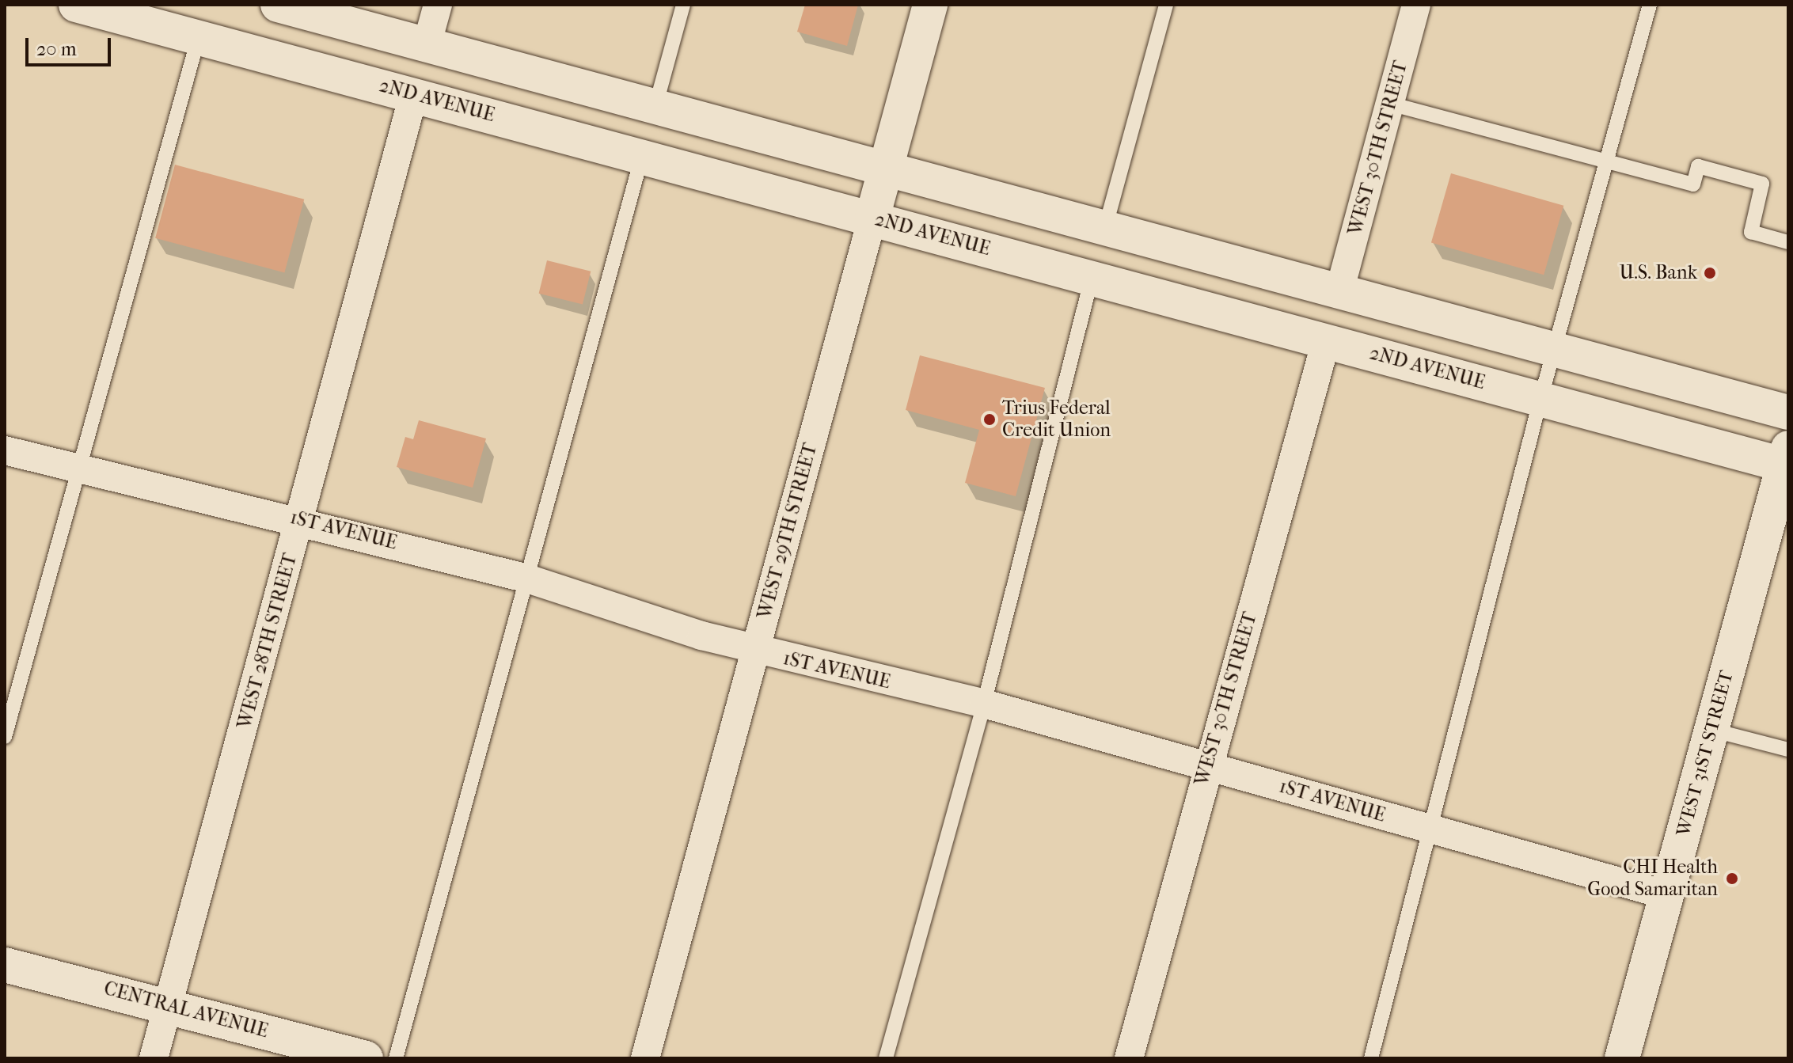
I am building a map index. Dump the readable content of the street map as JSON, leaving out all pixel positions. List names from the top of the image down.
{
  "streets": {
    "main road": [
      "2ND AVENUE",
      "WEST 29TH STREET",
      "WEST 31ST STREET",
      "CENTRAL AVENUE"
    ],
    "street": ["WEST 30TH STREET", "1ST AVENUE", "WEST 28TH STREET"]
  },
  "crossings": [
    ["2ND AVENUE", "WEST 30TH STREET"],
    ["2ND AVENUE", "WEST 29TH STREET"],
    ["2ND AVENUE", "WEST 28TH STREET"],
    ["2ND AVENUE", "WEST 31ST STREET"],
    ["WEST 30TH STREET", "1ST AVENUE"],
    ["1ST AVENUE", "WEST 29TH STREET"],
    ["1ST AVENUE", "WEST 28TH STREET"],
    ["1ST AVENUE", "WEST 31ST STREET"],
    ["WEST 28TH STREET", "CENTRAL AVENUE"]
  ],
  "places": ["U.S. Bank", "Trius Federal Credit Union", "CHI Health Good Samaritan"],
  "scale_bar": "20 m"
}
